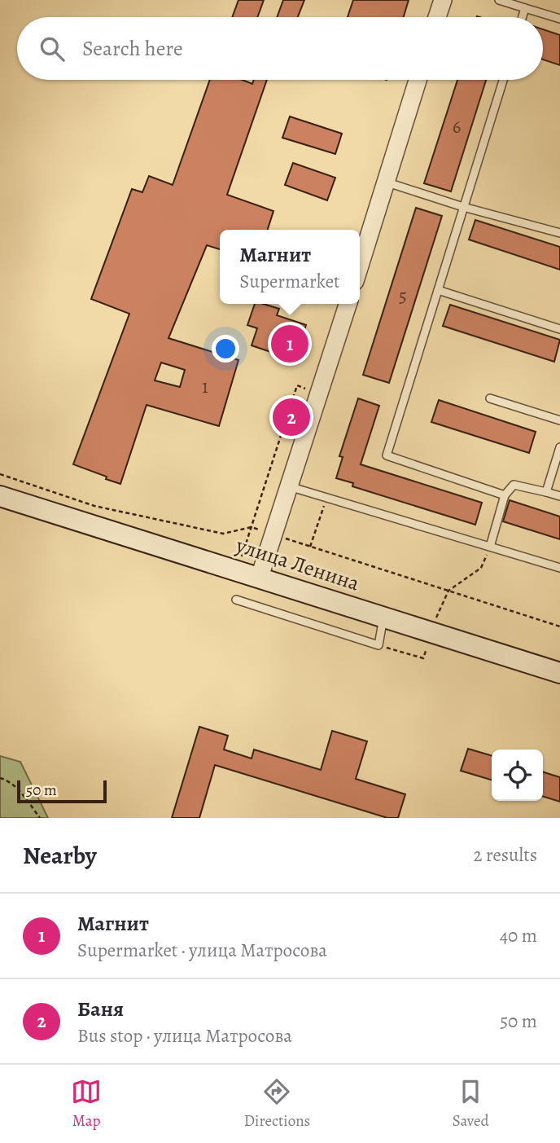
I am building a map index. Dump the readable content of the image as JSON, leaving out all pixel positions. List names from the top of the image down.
{
  "streets": {
    "main road": ["улица Ленина"]
  },
  "house_numbers": ["6", "5", "1"],
  "scale_bar": "50 m",
  "page": {
    "search": "Search here",
    "popup": ["Магнит", "Supermarket"],
    "pins": ["1", "2"],
    "scale": "50 m",
    "heading": ["Nearby", "2 results"],
    "list": [
      {
        "mark": "1",
        "name": "Магнит",
        "note": "Supermarket · улица Матросова",
        "value": "40 m"
      },
      {
        "mark": "2",
        "name": "Баня",
        "note": "Bus stop · улица Матросова",
        "value": "50 m"
      }
    ],
    "nav": ["Map", "Directions", "Saved"]
  }
}
